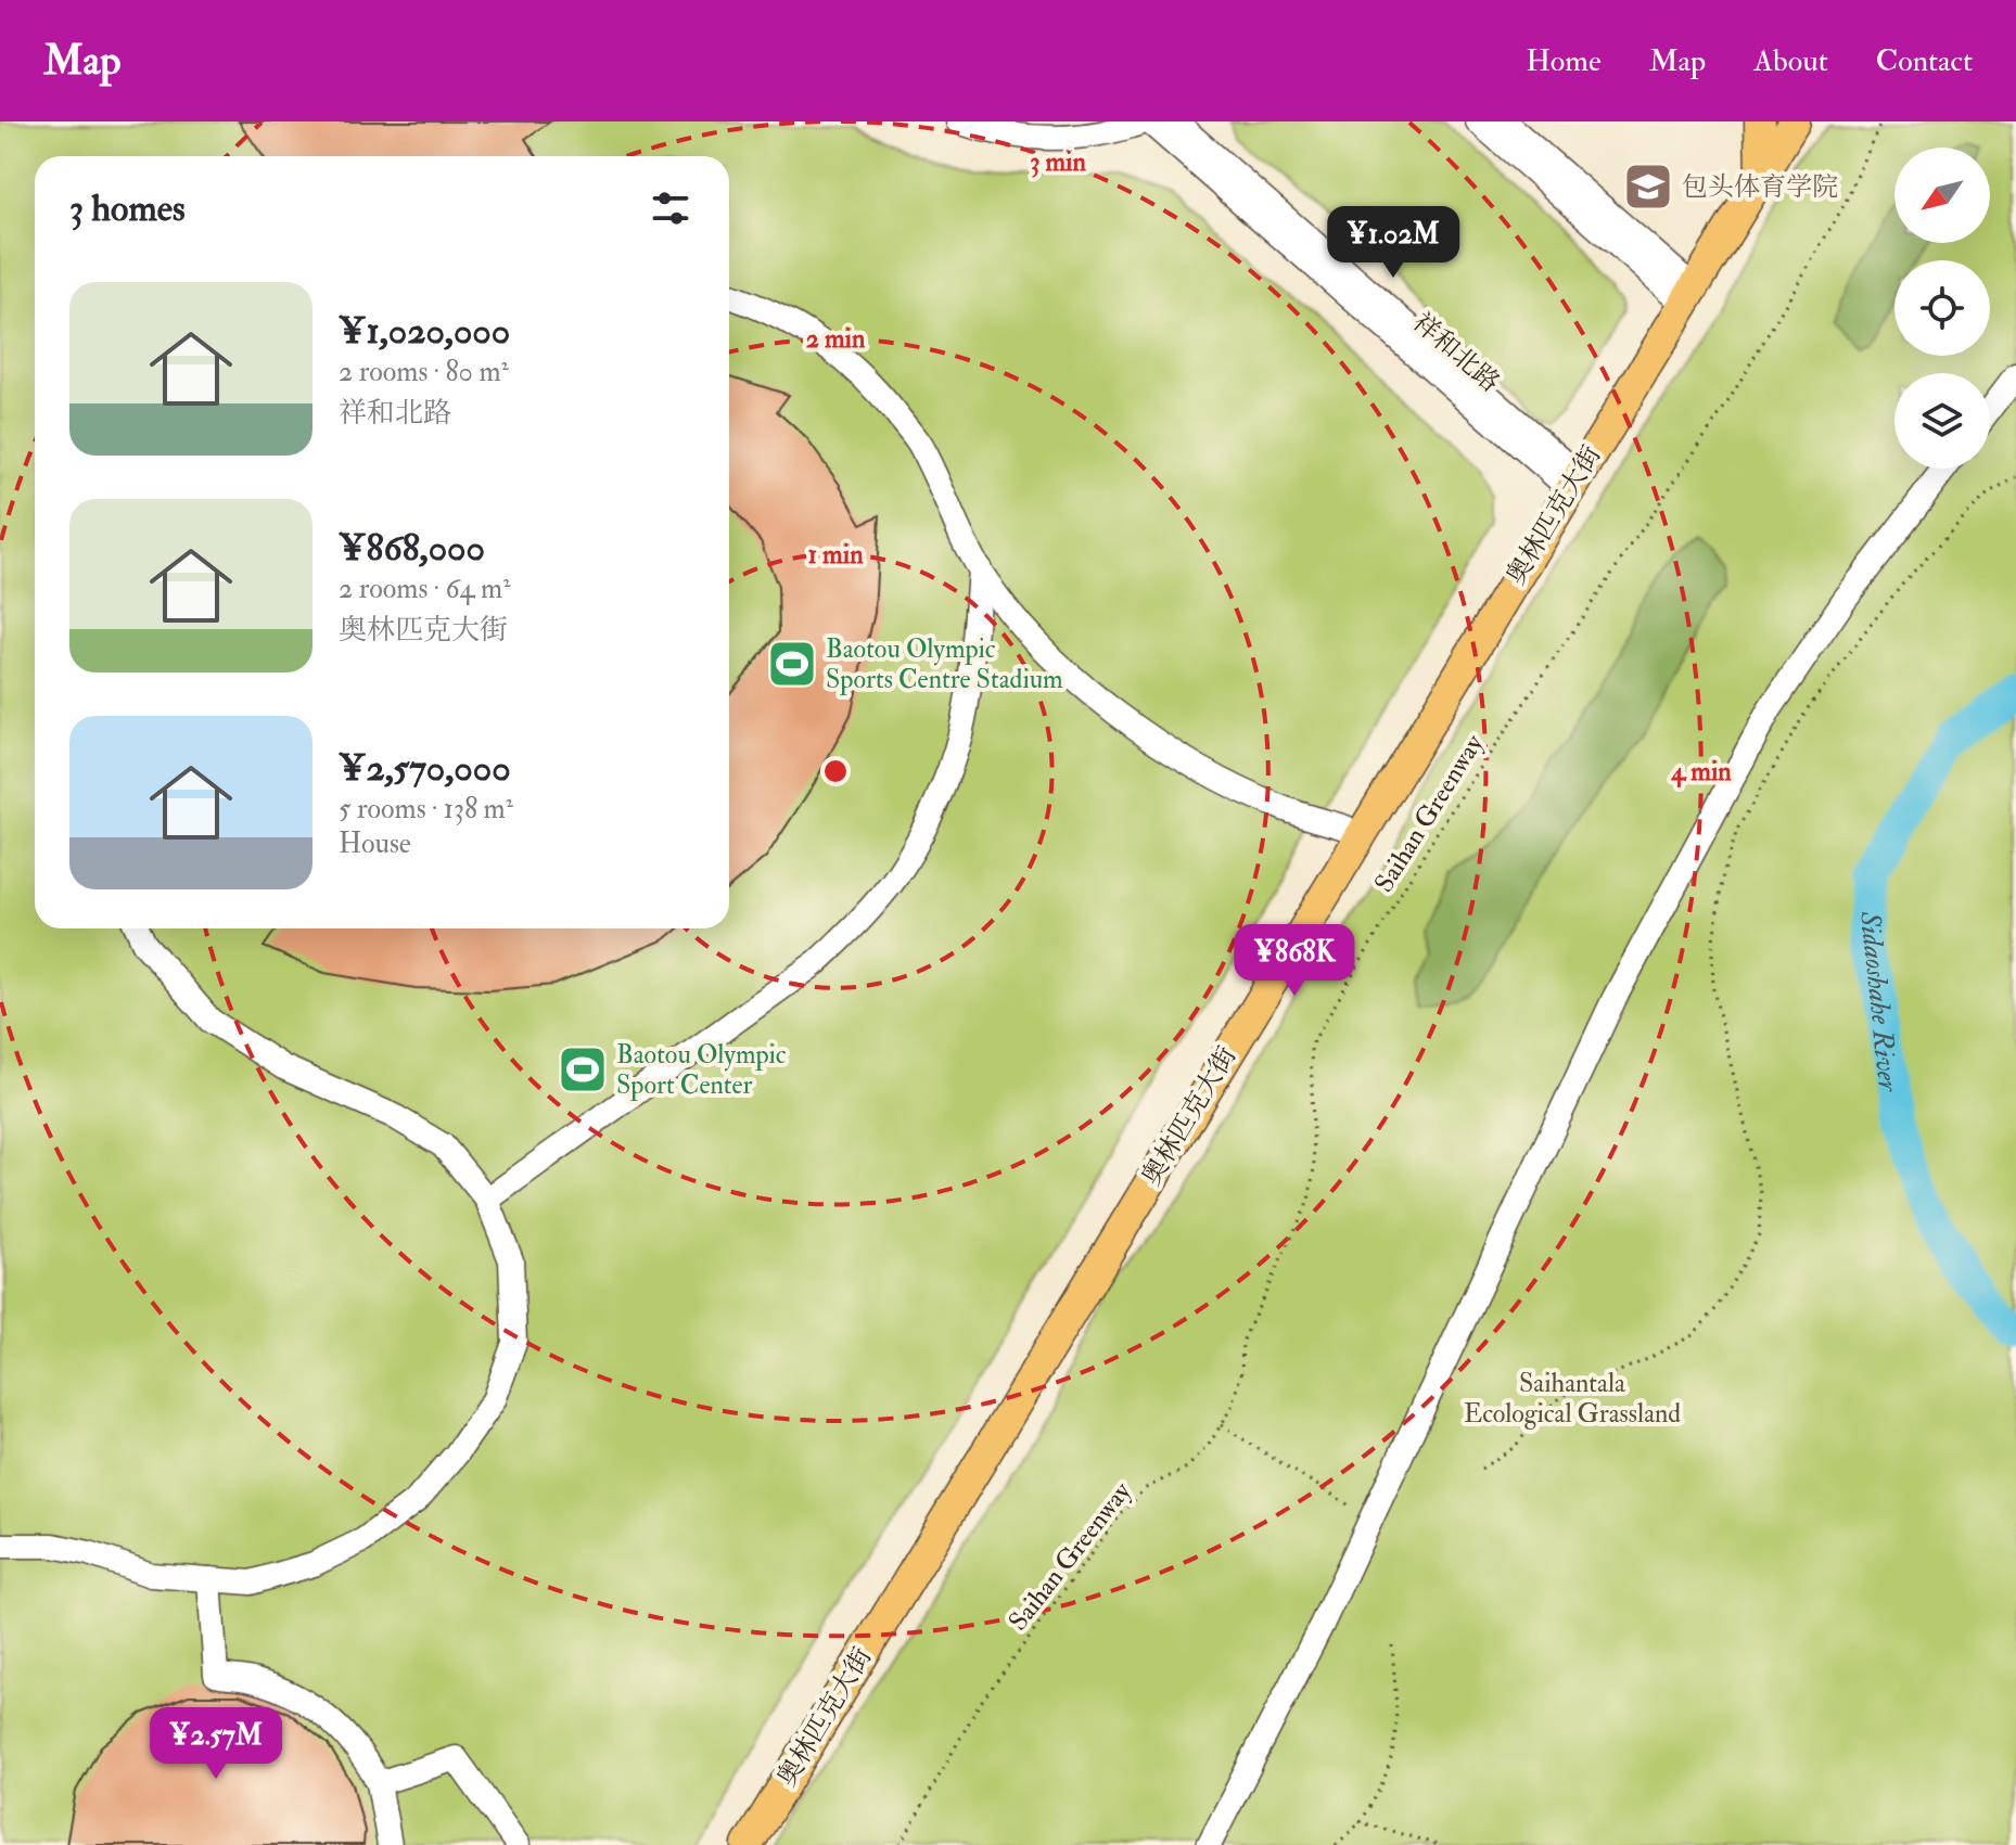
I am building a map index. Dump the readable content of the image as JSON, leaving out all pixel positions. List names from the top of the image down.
{
  "streets": {
    "main road": ["奥林匹克大街"],
    "street": ["祥和北路"],
    "path": ["Saihan Greenway"]
  },
  "crossings": [
    ["祥和北路", "奥林匹克大街"]
  ],
  "water": ["Sidaoshahe River"],
  "parks": ["Saihantala Ecological Grassland"],
  "places": {
    "school or university": ["包头体育学院"],
    "sports": ["Baotou Olympic Sports Centre Stadium", "Baotou Olympic Sport Center"]
  },
  "north": "bottom left",
  "page": {
    "header": "Map",
    "nav": [
      "Home",
      "Map",
      "About",
      "Contact"
    ],
    "heading": "3 homes",
    "price": ["¥1.02M", "¥868K", "¥2.57M"],
    "list": [
      {
        "name": "¥1,020,000",
        "note": "2 rooms · 80 m² · 祥和北路"
      },
      {
        "name": "¥868,000",
        "note": "2 rooms · 64 m² · 奥林匹克大街"
      },
      {
        "name": "¥2,570,000",
        "note": "5 rooms · 138 m² · House"
      }
    ]
  },
  "rings": [
    "3 min",
    "2 min",
    "1 min",
    "4 min"
  ]
}
